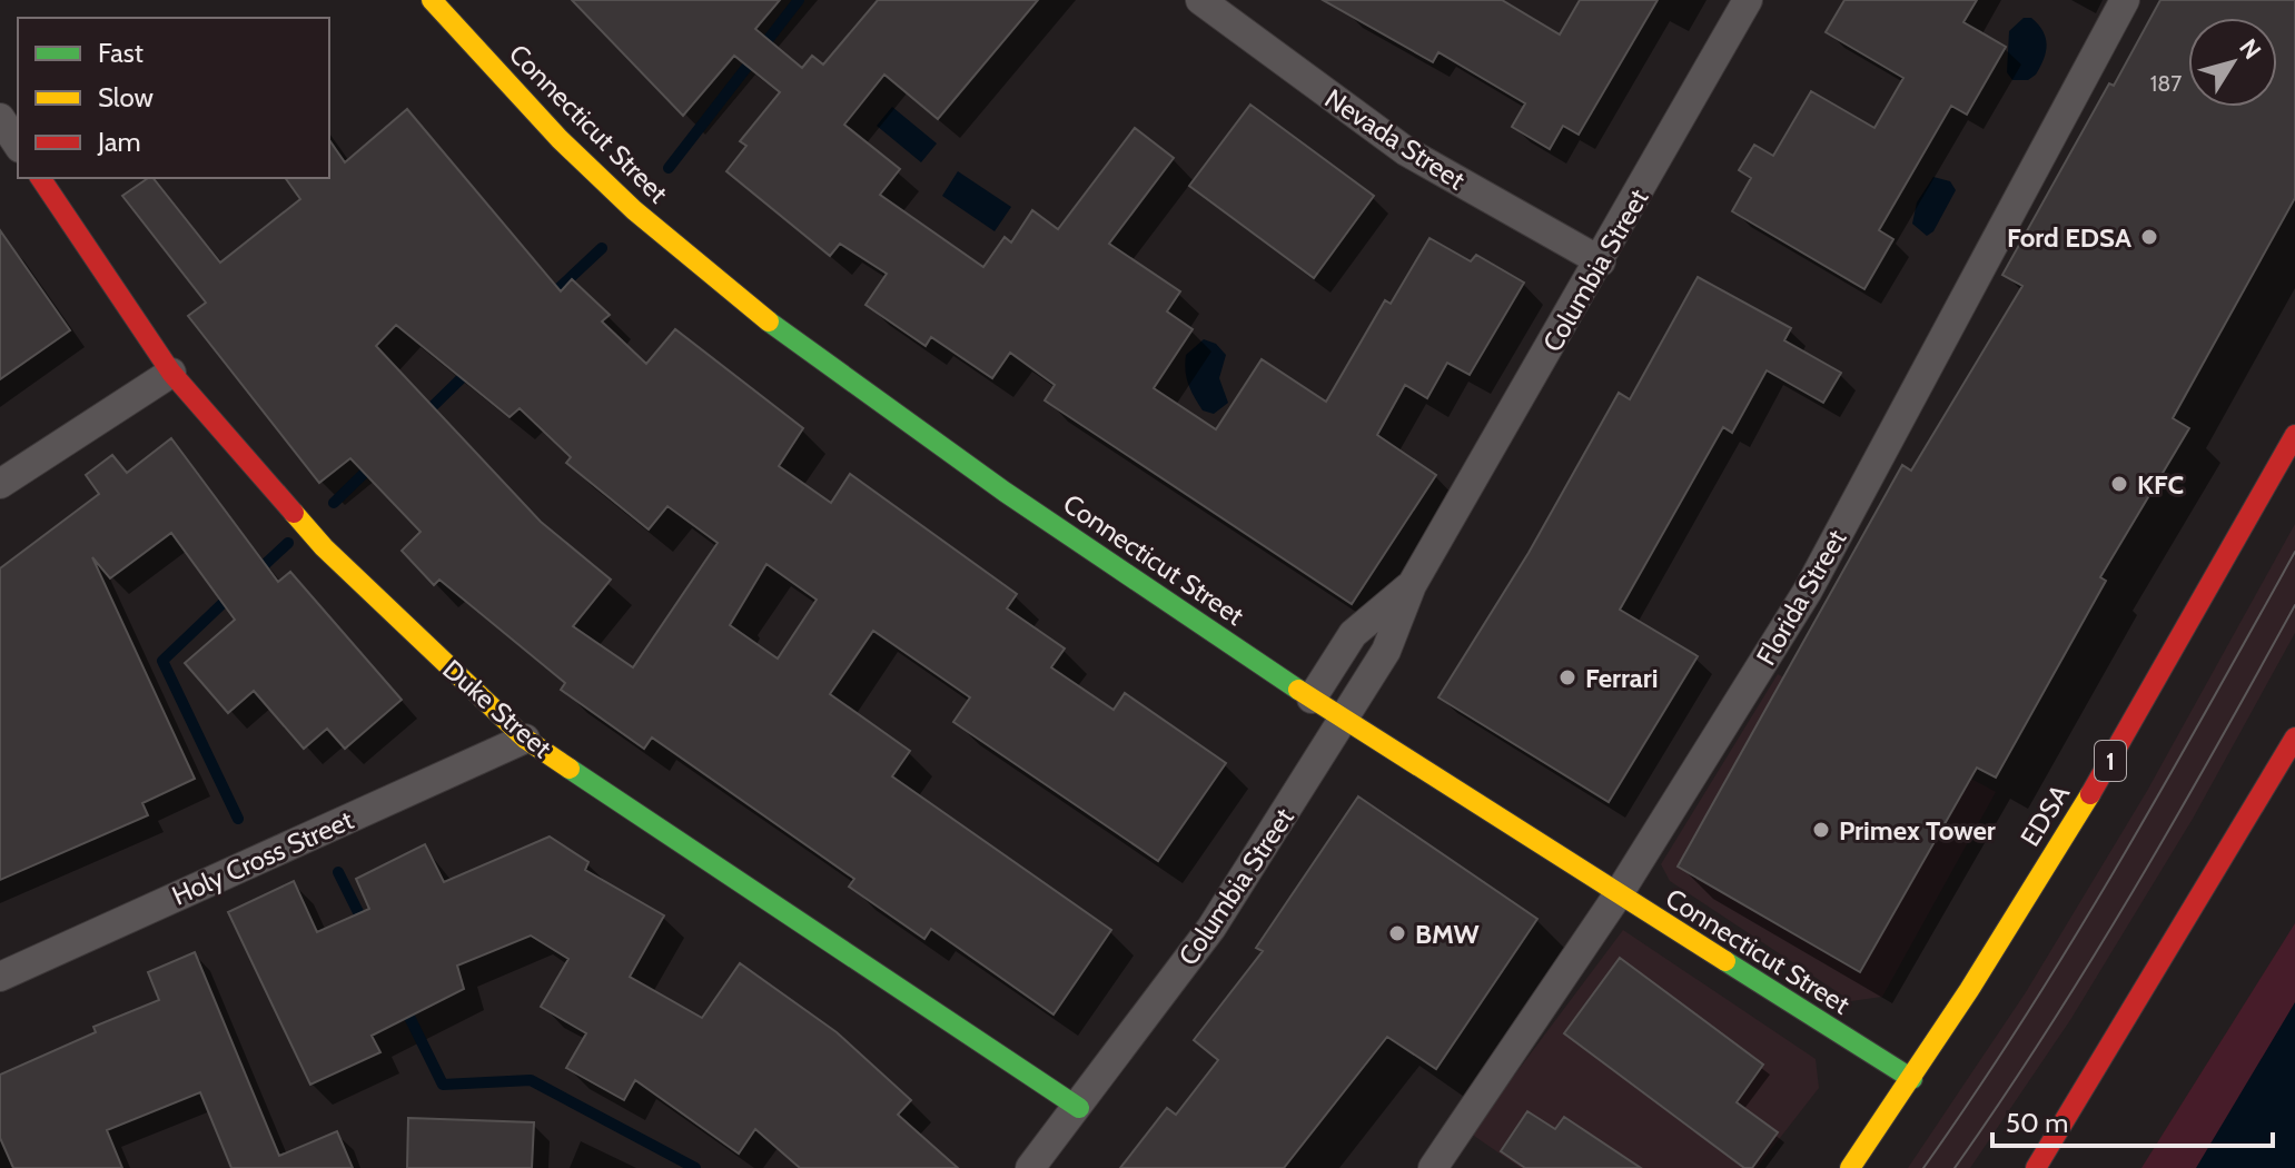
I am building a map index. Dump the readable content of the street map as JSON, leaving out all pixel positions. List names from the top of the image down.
{
  "streets": {
    "main road": [
      "Connecticut Street",
      "Duke Street",
      "1",
      "EDSA"
    ],
    "street": [
      "Nevada Street",
      "Columbia Street",
      "Florida Street",
      "Holy Cross Street"
    ]
  },
  "crossings": [
    ["Connecticut Street", "Columbia Street"],
    ["Connecticut Street", "Florida Street"],
    ["Connecticut Street", "EDSA"],
    ["Nevada Street", "Columbia Street"],
    ["Columbia Street", "Duke Street"],
    ["Duke Street", "Holy Cross Street"]
  ],
  "places": [
    "Ford EDSA",
    "KFC",
    "Ferrari",
    "Primex Tower",
    "BMW"
  ],
  "house_numbers": ["187"],
  "legend": ["Fast", "Slow", "Jam"],
  "scale_bar": "50 m",
  "north": "top right"
}
